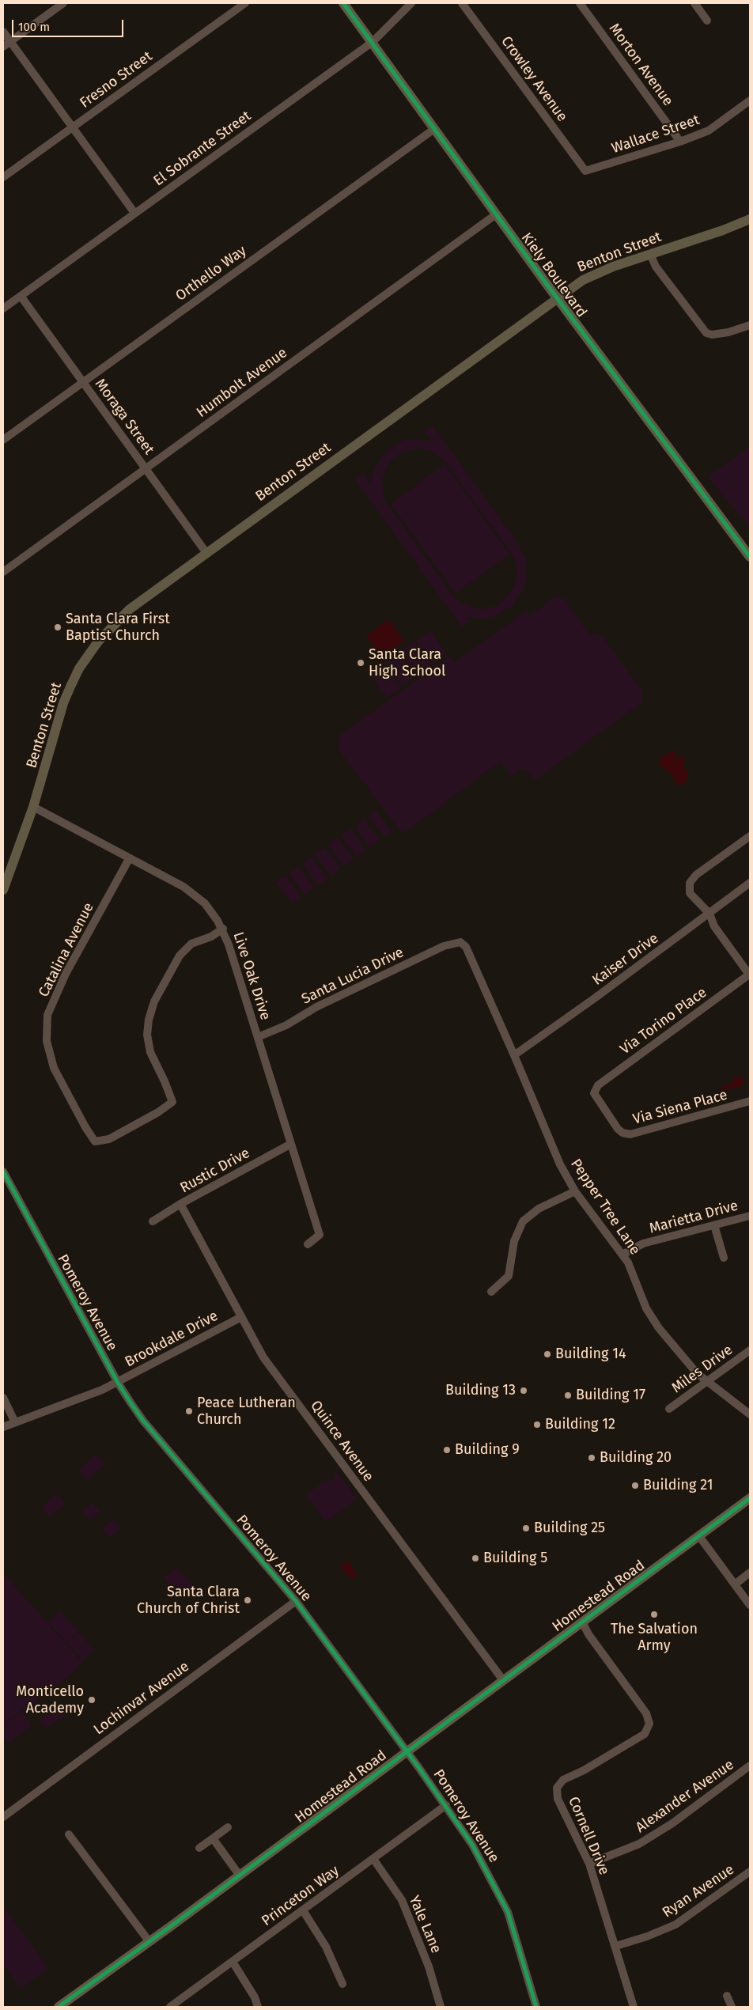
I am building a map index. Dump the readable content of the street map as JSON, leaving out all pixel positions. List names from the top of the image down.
{
  "streets": {
    "main road": ["Benton Street", "Kiely Boulevard", "Homestead Road"],
    "street": [
      "Morton Avenue",
      "Crowley Avenue",
      "Fresno Street",
      "Wallace Street",
      "El Sobrante Street",
      "Orthello Way",
      "Humbolt Avenue",
      "Moraga Street",
      "Catalina Avenue",
      "Kaiser Drive",
      "Live Oak Drive",
      "Santa Lucia Drive",
      "Via Torino Place",
      "Via Siena Place",
      "Rustic Drive",
      "Pepper Tree Lane",
      "Marietta Drive",
      "Pomeroy Avenue",
      "Brookdale Drive",
      "Miles Drive",
      "Quince Avenue",
      "Lochinvar Avenue",
      "Alexander Avenue",
      "Cornell Drive",
      "Ryan Avenue",
      "Princeton Way",
      "Yale Lane"
    ]
  },
  "crossings": [
    ["Morton Avenue", "Wallace Street"],
    ["Crowley Avenue", "Wallace Street"],
    ["El Sobrante Street", "Kiely Boulevard"],
    ["El Sobrante Street", "Moraga Street"],
    ["Benton Street", "Kiely Boulevard"],
    ["Benton Street", "Moraga Street"],
    ["Benton Street", "Live Oak Drive"],
    ["Orthello Way", "Kiely Boulevard"],
    ["Orthello Way", "Moraga Street"],
    ["Kiely Boulevard", "Humbolt Avenue"],
    ["Humbolt Avenue", "Moraga Street"],
    ["Catalina Avenue", "Live Oak Drive"],
    ["Kaiser Drive", "Pepper Tree Lane"],
    ["Live Oak Drive", "Santa Lucia Drive"],
    ["Live Oak Drive", "Rustic Drive"],
    ["Santa Lucia Drive", "Pepper Tree Lane"],
    ["Via Torino Place", "Via Siena Place"],
    ["Rustic Drive", "Quince Avenue"],
    ["Pepper Tree Lane", "Marietta Drive"],
    ["Pepper Tree Lane", "Miles Drive"],
    ["Pomeroy Avenue", "Brookdale Drive"],
    ["Pomeroy Avenue", "Homestead Road"],
    ["Pomeroy Avenue", "Lochinvar Avenue"],
    ["Pomeroy Avenue", "Princeton Way"],
    ["Brookdale Drive", "Quince Avenue"],
    ["Quince Avenue", "Homestead Road"],
    ["Homestead Road", "Cornell Drive"],
    ["Alexander Avenue", "Cornell Drive"],
    ["Cornell Drive", "Ryan Avenue"],
    ["Princeton Way", "Yale Lane"]
  ],
  "places": [
    "Santa Clara First Baptist Church",
    "Santa Clara High School",
    "Building 14",
    "Building 13",
    "Building 17",
    "Peace Lutheran Church",
    "Building 12",
    "Building 9",
    "Building 20",
    "Building 21",
    "Building 25",
    "Building 5",
    "Santa Clara Church of Christ",
    "The Salvation Army",
    "Monticello Academy"
  ],
  "scale_bar": "100 m"
}
